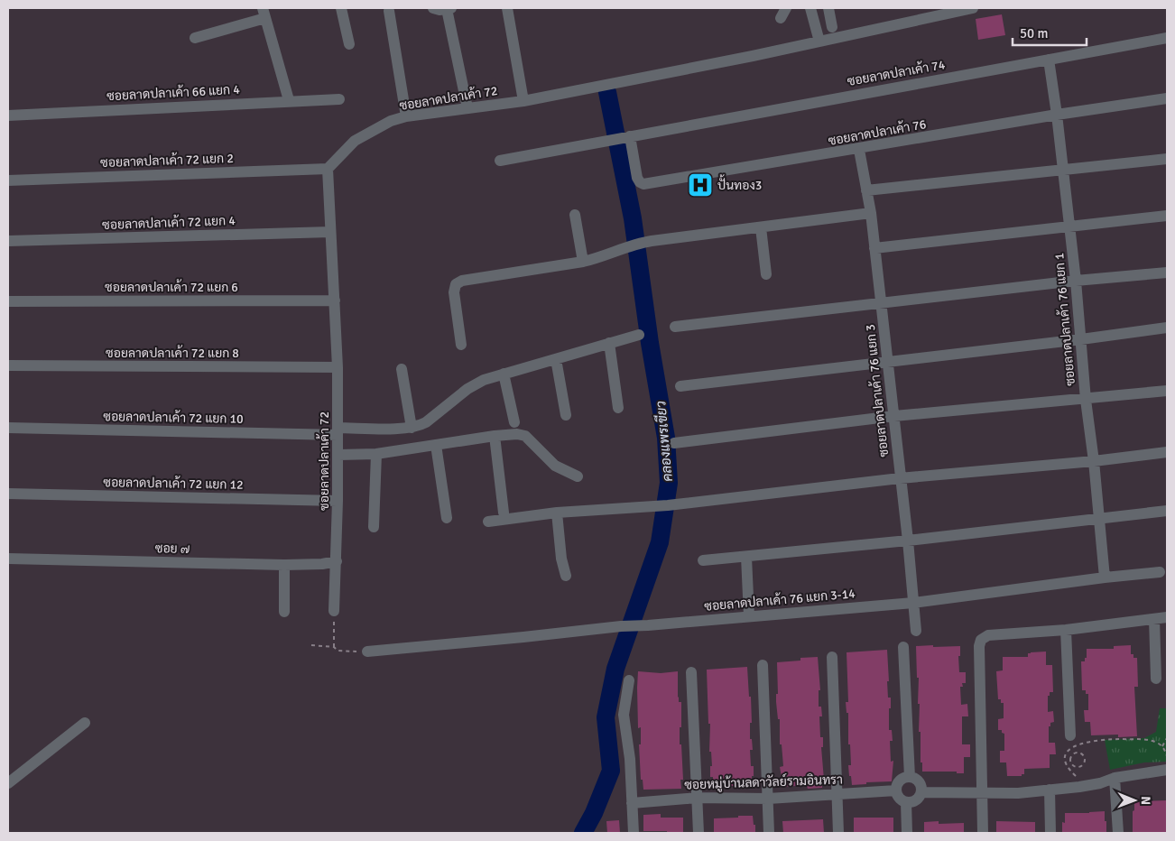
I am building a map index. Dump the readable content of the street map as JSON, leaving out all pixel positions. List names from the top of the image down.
{
  "streets": {
    "street": [
      "ซอยลาดปลาเค้า 74",
      "ซอยลาดปลาเค้า 66 แยก 4",
      "ซอยลาดปลาเค้า 72",
      "ซอยลาดปลาเค้า 76",
      "ซอยลาดปลาเค้า 72 แยก 2",
      "ซอยลาดปลาเค้า 72 แยก 4",
      "ซอยลาดปลาเค้า 72 แยก 6",
      "ซอยลาดปลาเค้า 76 แยก 1",
      "ซอยลาดปลาเค้า 72 แยก 8",
      "ซอยลาดปลาเค้า 76 แยก 3",
      "ซอยลาดปลาเค้า 72 แยก 10",
      "ซอยลาดปลาเค้า 72 แยก 12",
      "ซอย ๗",
      "ซอยลาดปลาเค้า 76 แยก 3-14",
      "ซอยหมู่บ้านลดาวัลย์รามอินทรา"
    ]
  },
  "crossings": [
    ["ซอยลาดปลาเค้า 74", "ซอยลาดปลาเค้า 76"],
    ["ซอยลาดปลาเค้า 74", "ซอยลาดปลาเค้า 76 แยก 1"],
    ["ซอยลาดปลาเค้า 72", "ซอยลาดปลาเค้า 72 แยก 2"],
    ["ซอยลาดปลาเค้า 72", "ซอยลาดปลาเค้า 72 แยก 4"],
    ["ซอยลาดปลาเค้า 72", "ซอยลาดปลาเค้า 72 แยก 6"],
    ["ซอยลาดปลาเค้า 72", "ซอยลาดปลาเค้า 72 แยก 8"],
    ["ซอยลาดปลาเค้า 72", "ซอยลาดปลาเค้า 72 แยก 10"],
    ["ซอยลาดปลาเค้า 72", "ซอยลาดปลาเค้า 72 แยก 12"],
    ["ซอยลาดปลาเค้า 72", "ซอย ๗"],
    ["ซอยลาดปลาเค้า 76", "ซอยลาดปลาเค้า 76 แยก 1"],
    ["ซอยลาดปลาเค้า 76", "ซอยลาดปลาเค้า 76 แยก 3"],
    ["ซอยลาดปลาเค้า 76 แยก 1", "ซอยลาดปลาเค้า 76 แยก 3-14"],
    ["ซอยลาดปลาเค้า 76 แยก 3", "ซอยลาดปลาเค้า 76 แยก 3-14"]
  ],
  "water": ["คลองแพรเขียว"],
  "places": {
    "hospital": ["ปั้นทอง3"]
  },
  "scale_bar": "50 m",
  "north": "right"
}
